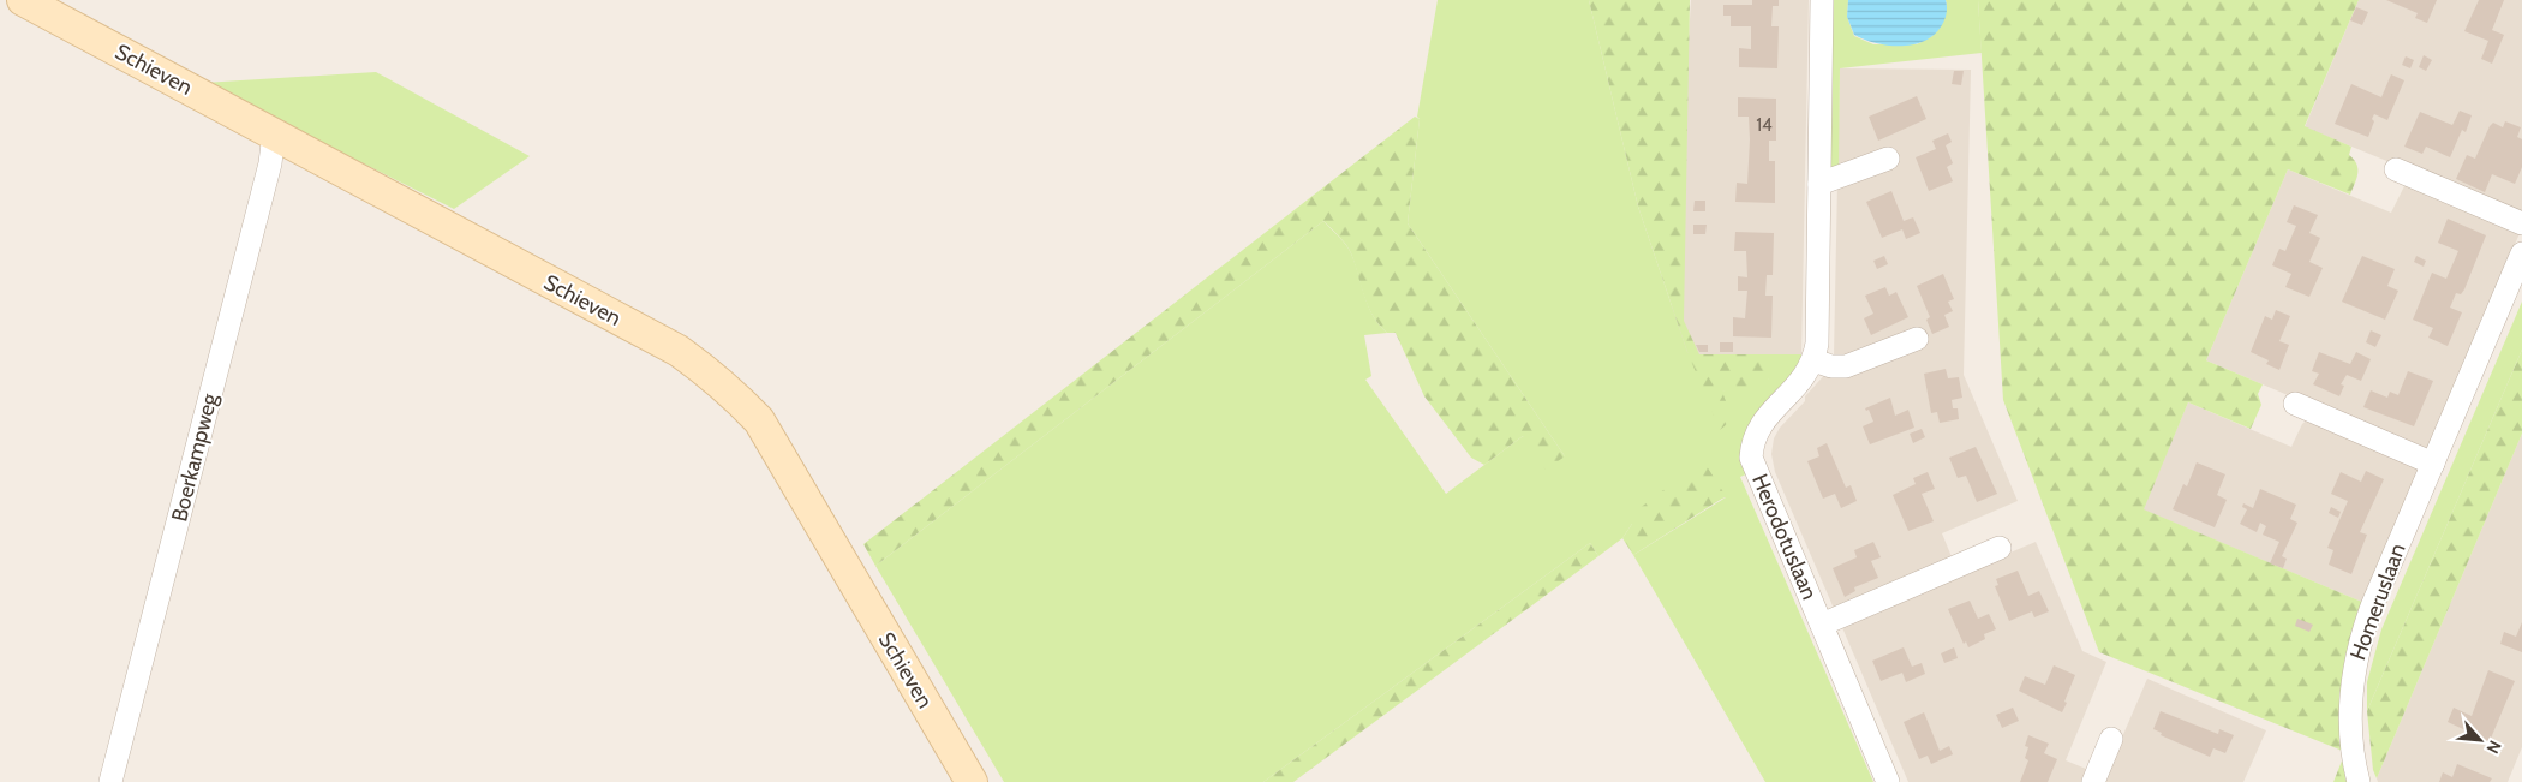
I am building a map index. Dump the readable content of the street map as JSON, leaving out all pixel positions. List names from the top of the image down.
{
  "streets": {
    "street": [
      "Schieven",
      "Boerkampweg",
      "Herodotuslaan",
      "Homeruslaan"
    ]
  },
  "crossings": [
    ["Schieven", "Boerkampweg"]
  ],
  "house_numbers": ["14"],
  "north": "bottom right"
}
